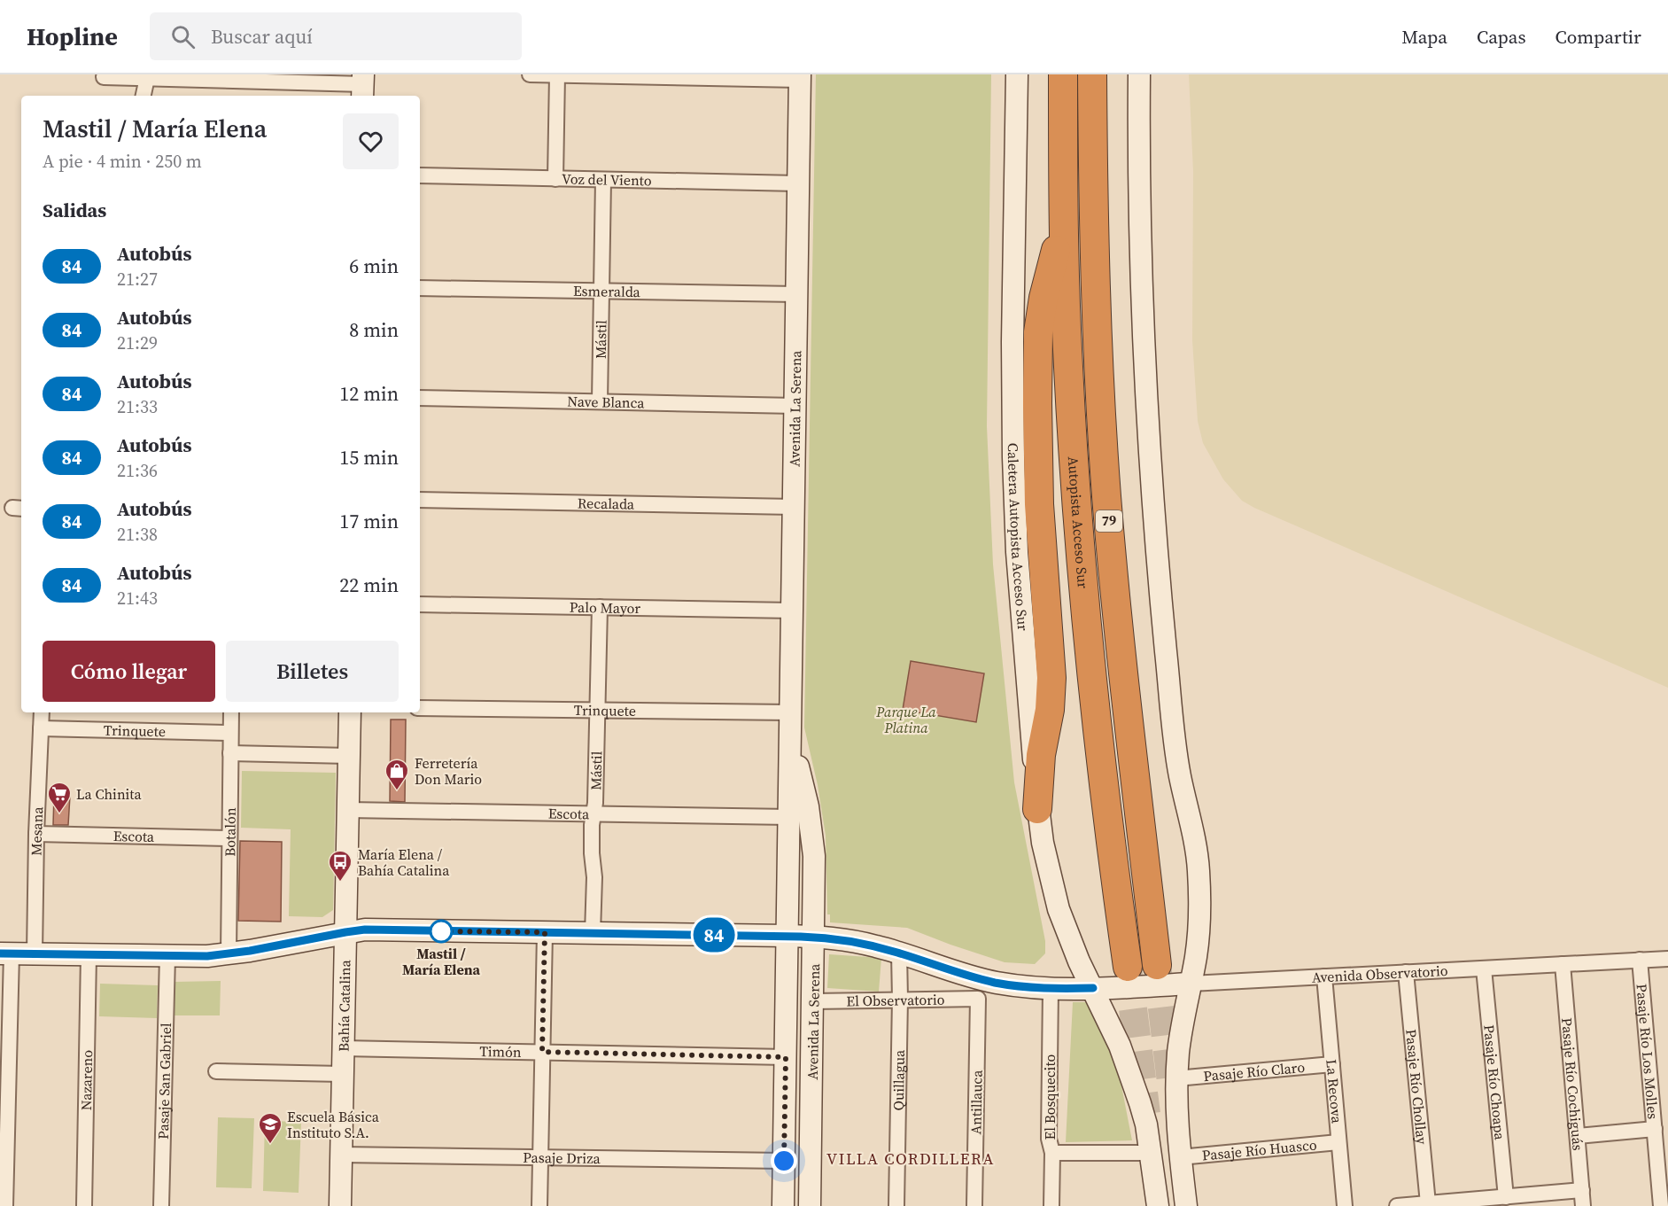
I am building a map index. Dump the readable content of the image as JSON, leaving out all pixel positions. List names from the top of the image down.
{
  "streets": {
    "highway": ["79", "Autopista Acceso Sur"],
    "street": [
      "Voz del Viento",
      "Esmeralda",
      "Mástil",
      "Nave Blanca",
      "Avenida La Serena",
      "Recalada",
      "Caletera Autopista Acceso Sur",
      "Palo Mayor",
      "Trinquete",
      "Escota",
      "Mesana",
      "Botalón",
      "Avenida Observatorio",
      "El Observatorio",
      "Bahía Catalina",
      "Pasaje Río Los Molles",
      "Timón",
      "Pasaje Río Claro",
      "Quillagua",
      "Nazareno",
      "Pasaje San Gabriel",
      "Pasaje Río Choapa",
      "Pasaje Río Cochiguás",
      "Pasaje Río Chollay",
      "La Recova",
      "El Bosquecito",
      "Antillauca",
      "Pasaje Río Huasco",
      "Pasaje Driza"
    ]
  },
  "crossings": [
    ["Voz del Viento", "Mástil"],
    ["Voz del Viento", "Avenida La Serena"],
    ["Esmeralda", "Mástil"],
    ["Esmeralda", "Avenida La Serena"],
    ["Mástil", "Nave Blanca"],
    ["Mástil", "Palo Mayor"],
    ["Mástil", "Trinquete"],
    ["Mástil", "Escota"],
    ["Mástil", "Avenida Observatorio"],
    ["Nave Blanca", "Avenida La Serena"],
    ["Avenida La Serena", "Recalada"],
    ["Avenida La Serena", "Palo Mayor"],
    ["Avenida La Serena", "Trinquete"],
    ["Avenida La Serena", "Escota"],
    ["Avenida La Serena", "Avenida Observatorio"],
    ["Avenida La Serena", "El Observatorio"],
    ["Avenida La Serena", "Timón"],
    ["Avenida La Serena", "Pasaje Driza"],
    ["Caletera Autopista Acceso Sur", "Avenida Observatorio"],
    ["Trinquete", "Mesana"],
    ["Trinquete", "Botalón"],
    ["Escota", "Mesana"],
    ["Escota", "Botalón"],
    ["Escota", "Bahía Catalina"],
    ["Mesana", "Avenida Observatorio"],
    ["Botalón", "Avenida Observatorio"],
    ["Avenida Observatorio", "Bahía Catalina"],
    ["Avenida Observatorio", "Pasaje Río Los Molles"],
    ["Avenida Observatorio", "Quillagua"],
    ["Avenida Observatorio", "Nazareno"],
    ["Avenida Observatorio", "Pasaje San Gabriel"],
    ["Avenida Observatorio", "Pasaje Río Choapa"],
    ["Avenida Observatorio", "Pasaje Río Cochiguás"],
    ["Avenida Observatorio", "Pasaje Río Chollay"],
    ["Avenida Observatorio", "La Recova"],
    ["Avenida Observatorio", "El Bosquecito"],
    ["El Observatorio", "Quillagua"],
    ["El Observatorio", "Antillauca"],
    ["Bahía Catalina", "Timón"],
    ["Bahía Catalina", "Pasaje Driza"],
    ["Pasaje Río Claro", "La Recova"],
    ["La Recova", "Pasaje Río Huasco"]
  ],
  "districts": ["VILLA CORDILLERA"],
  "parks": ["Parque La Platina"],
  "places": {
    "shop": ["Ferretería Don Mario"],
    "supermarket": ["La Chinita"],
    "bus stop": ["María Elena / Bahía Catalina"],
    "other": ["Mastil / María Elena"],
    "school or university": ["Escuela Básica Instituto S.A."]
  },
  "lines": ["bus line 84"],
  "page": {
    "header": "Hopline",
    "search": "Buscar aquí",
    "nav": ["Mapa", "Capas", "Compartir"],
    "on_map": "84",
    "heading": [
      ["Mastil / María Elena", "A pie · 4 min · 250 m"],
      "Salidas"
    ],
    "list": [
      {
        "mark": "84",
        "name": "Autobús",
        "note": "21:27",
        "value": "6 min"
      },
      {
        "mark": "84",
        "name": "Autobús",
        "note": "21:29",
        "value": "8 min"
      },
      {
        "mark": "84",
        "name": "Autobús",
        "note": "21:33",
        "value": "12 min"
      },
      {
        "mark": "84",
        "name": "Autobús",
        "note": "21:36",
        "value": "15 min"
      },
      {
        "mark": "84",
        "name": "Autobús",
        "note": "21:38",
        "value": "17 min"
      },
      {
        "mark": "84",
        "name": "Autobús",
        "note": "21:43",
        "value": "22 min"
      }
    ],
    "buttons": ["Cómo llegar", "Billetes"]
  }
}
